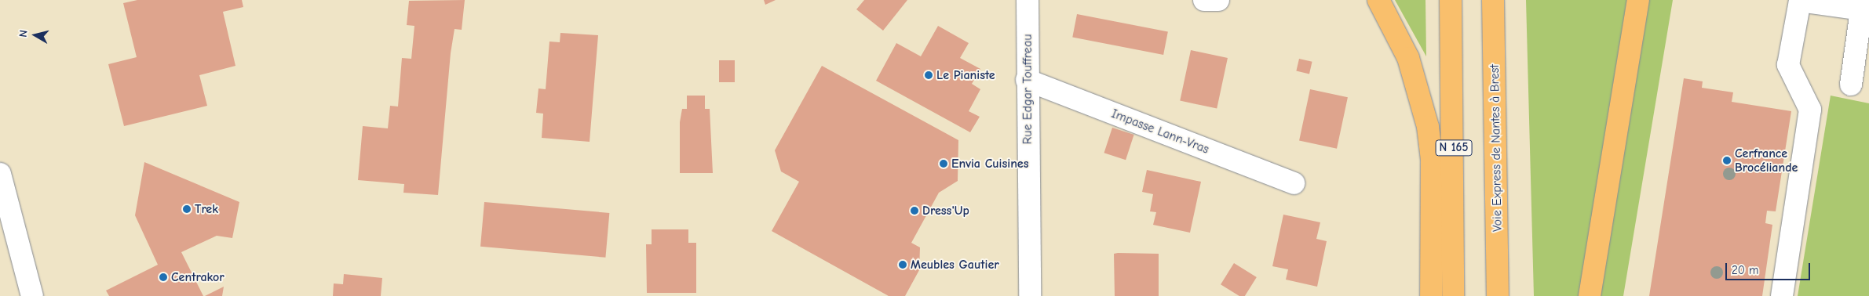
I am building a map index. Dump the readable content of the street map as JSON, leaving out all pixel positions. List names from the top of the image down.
{
  "streets": {
    "highway": ["N 165", "Voie Express de Nantes à Brest"],
    "street": ["Rue Edgar Touffreau", "Impasse Lann-Vras"]
  },
  "crossings": [
    ["Rue Edgar Touffreau", "Impasse Lann-Vras"]
  ],
  "places": [
    "Le Pianiste",
    "Cerfrance Brocéliande",
    "Envia Cuisines",
    "Trek",
    "Dress'Up",
    "Meubles Gautier",
    "Centrakor"
  ],
  "scale_bar": "20 m",
  "north": "left"
}
